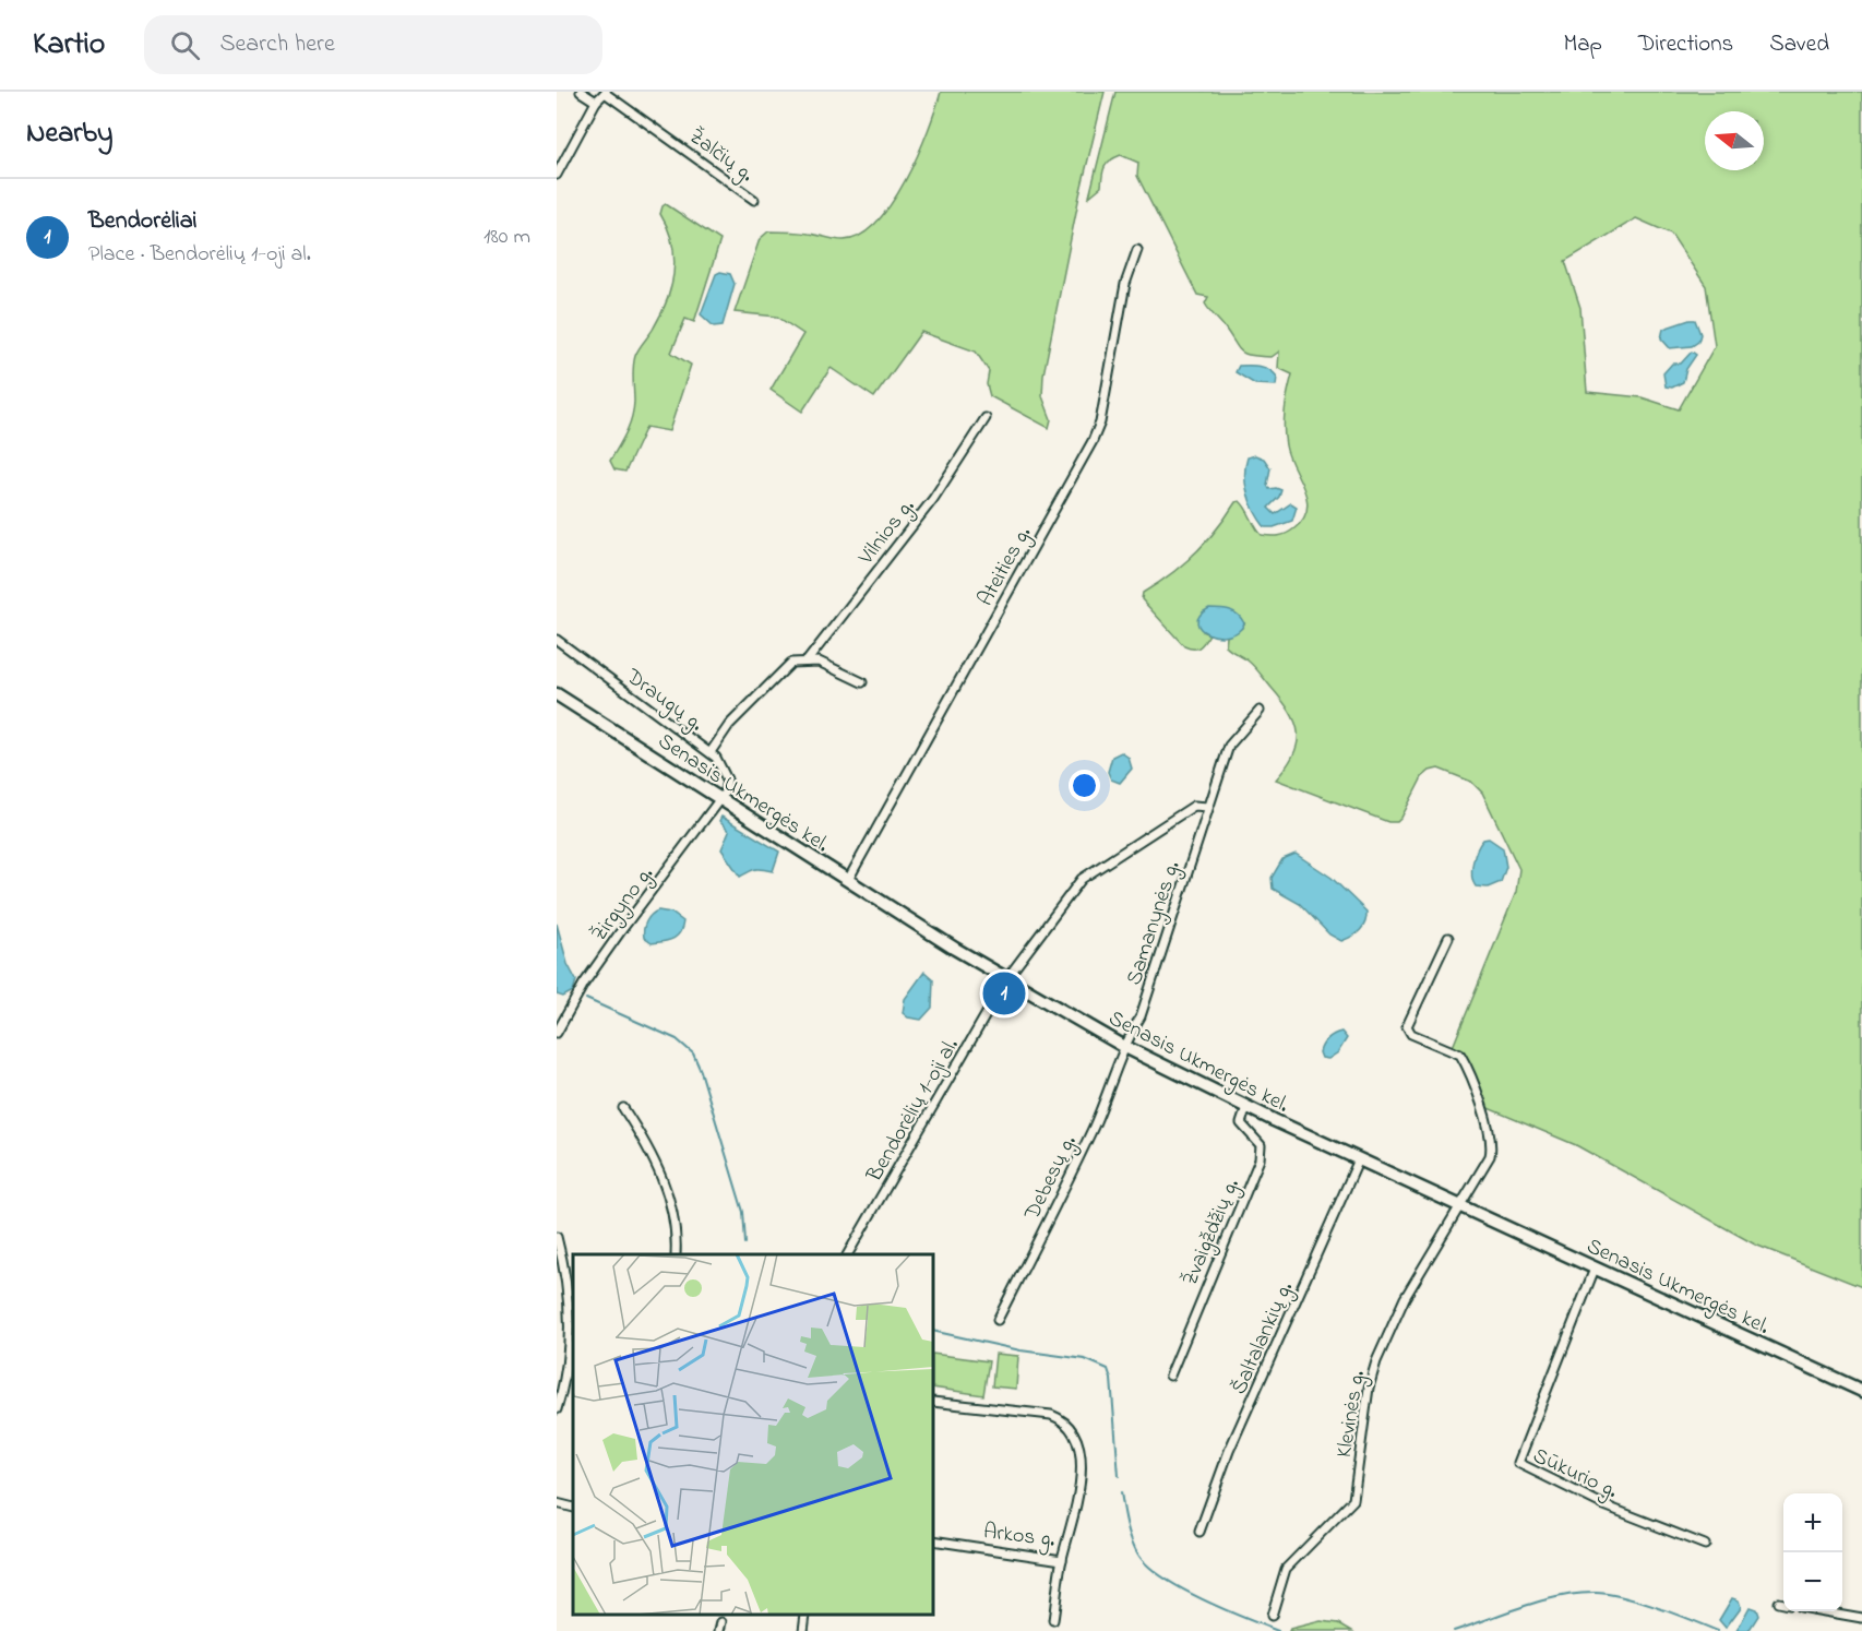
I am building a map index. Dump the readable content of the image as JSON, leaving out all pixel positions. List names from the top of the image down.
{
  "streets": {
    "main road": ["Senasis Ukmergės kel."],
    "street": [
      "Žalčių g.",
      "Vilnios g.",
      "Ateities g.",
      "Draugų g.",
      "Žirgyno g.",
      "Samanynės g.",
      "Bendorėlių 1-oji al.",
      "Debesų g.",
      "Žvaigždžių g.",
      "Šaltalankių g.",
      "Klevinės g.",
      "Sūkurio g.",
      "Arkos g."
    ]
  },
  "crossings": [
    ["Vilnios g.", "Draugų g."],
    ["Ateities g.", "Senasis Ukmergės kel."],
    ["Draugų g.", "Senasis Ukmergės kel."],
    ["Draugų g.", "Žirgyno g."],
    ["Senasis Ukmergės kel.", "Žirgyno g."],
    ["Senasis Ukmergės kel.", "Samanynės g."],
    ["Senasis Ukmergės kel.", "Bendorėlių 1-oji al."],
    ["Senasis Ukmergės kel.", "Debesų g."],
    ["Senasis Ukmergės kel.", "Žvaigždžių g."],
    ["Senasis Ukmergės kel.", "Šaltalankių g."],
    ["Senasis Ukmergės kel.", "Klevinės g."],
    ["Senasis Ukmergės kel.", "Sūkurio g."],
    ["Samanynės g.", "Bendorėlių 1-oji al."],
    ["Samanynės g.", "Debesų g."]
  ],
  "north": "left",
  "page": {
    "header": "Kartio",
    "search": "Search here",
    "nav": ["Map", "Directions", "Saved"],
    "heading": "Nearby",
    "list": [
      {
        "mark": "1",
        "name": "Bendorėliai",
        "note": "Place · Bendorėlių 1-oji al.",
        "value": "180 m"
      }
    ],
    "pins": "1",
    "map_buttons": ["+", "−"]
  }
}
